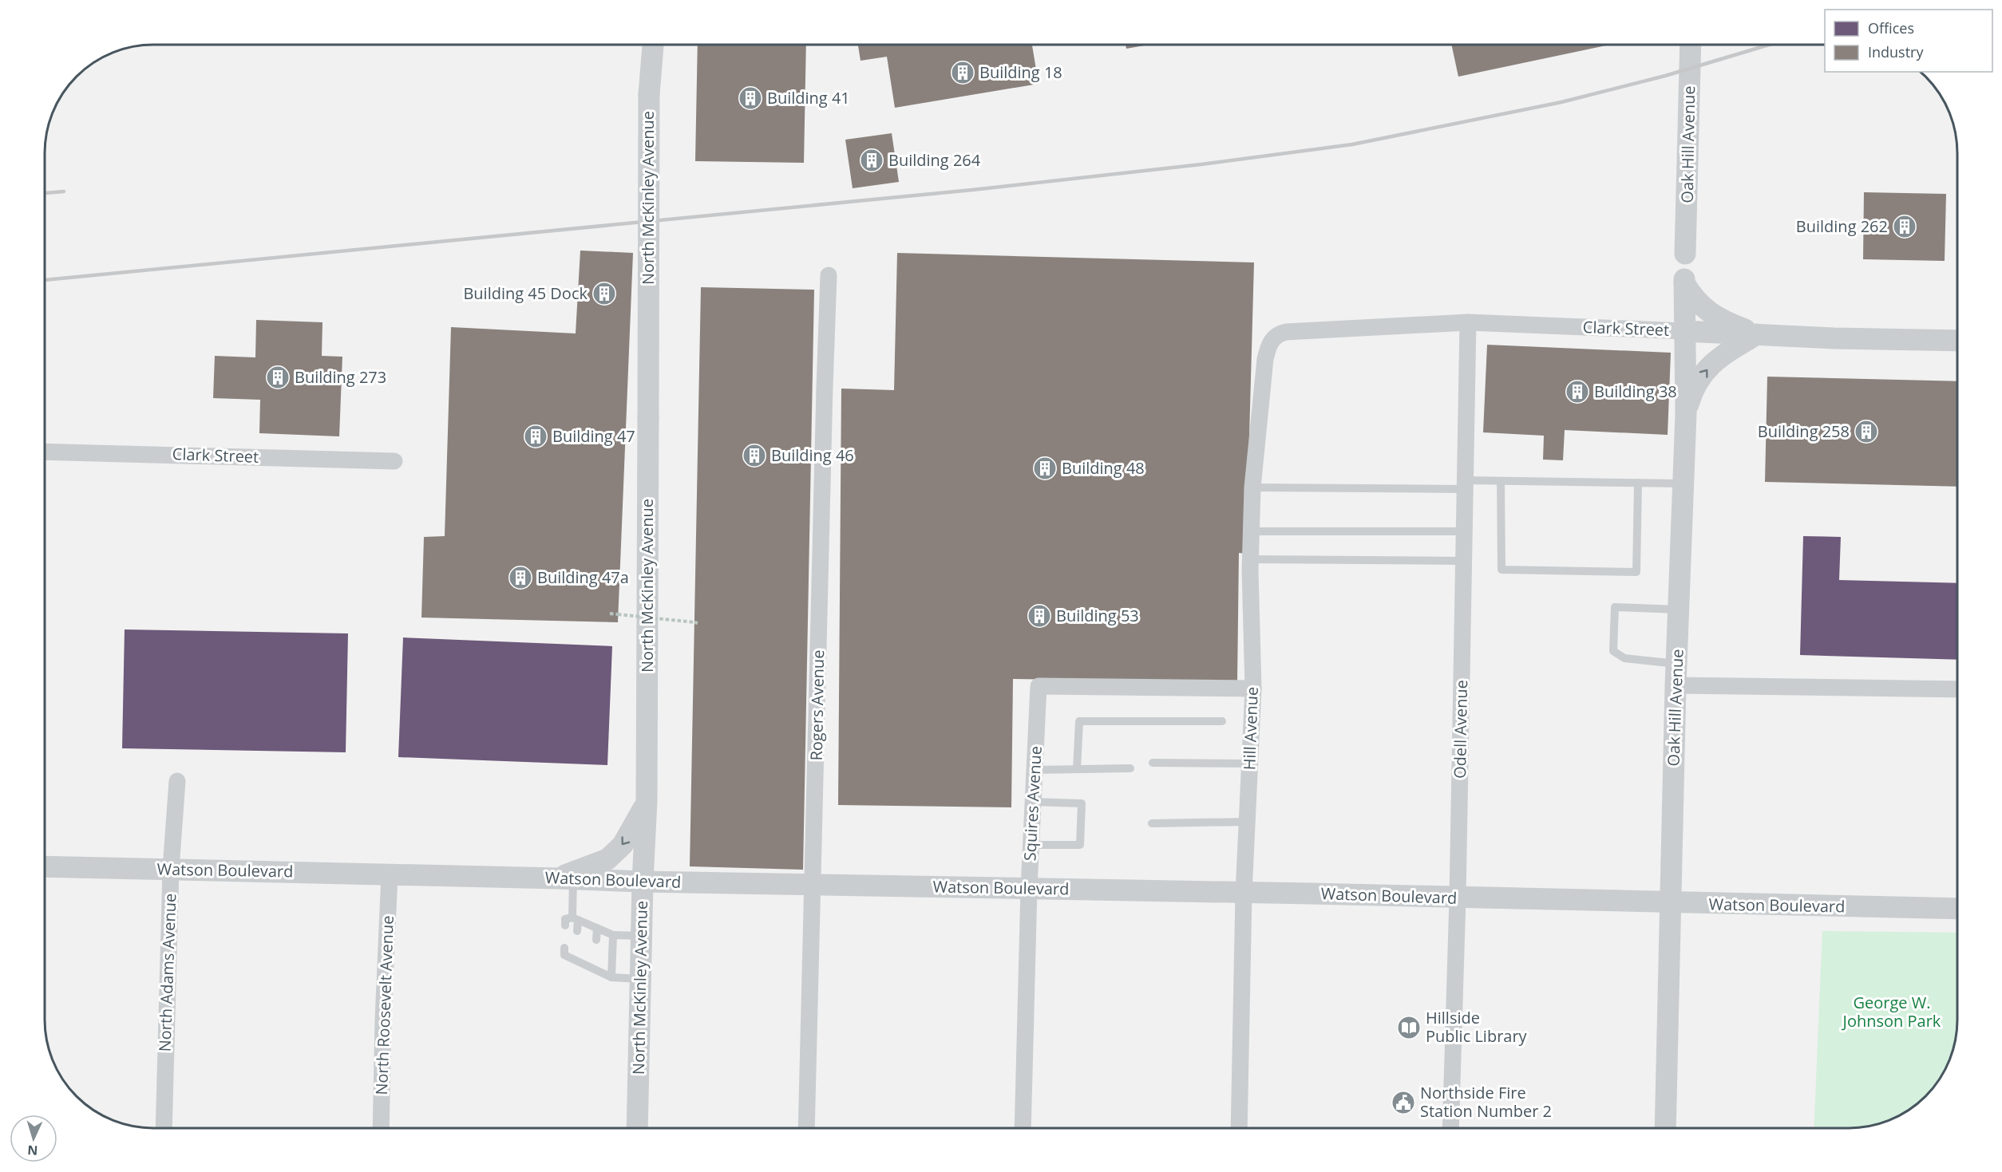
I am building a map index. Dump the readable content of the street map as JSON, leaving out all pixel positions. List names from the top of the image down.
{
  "streets": {
    "street": [
      "Oak Hill Avenue",
      "North McKinley Avenue",
      "Clark Street",
      "Rogers Avenue",
      "Hill Avenue",
      "Odell Avenue",
      "Squires Avenue",
      "Watson Boulevard",
      "North Adams Avenue",
      "North Roosevelt Avenue"
    ]
  },
  "crossings": [
    ["Oak Hill Avenue", "Clark Street"],
    ["Oak Hill Avenue", "Watson Boulevard"],
    ["North McKinley Avenue", "Watson Boulevard"],
    ["Clark Street", "Hill Avenue"],
    ["Clark Street", "Odell Avenue"],
    ["Rogers Avenue", "Watson Boulevard"],
    ["Hill Avenue", "Squires Avenue"],
    ["Hill Avenue", "Watson Boulevard"],
    ["Odell Avenue", "Watson Boulevard"],
    ["Squires Avenue", "Watson Boulevard"],
    ["Watson Boulevard", "North Adams Avenue"],
    ["Watson Boulevard", "North Roosevelt Avenue"]
  ],
  "parks": ["George W. Johnson Park"],
  "places": {
    "building": [
      "Building 18",
      "Building 41",
      "Building 264",
      "Building 262",
      "Building 45 Dock",
      "Building 273",
      "Building 38",
      "Building 258",
      "Building 47",
      "Building 46",
      "Building 48",
      "Building 47a",
      "Building 53"
    ],
    "library": ["Hillside Public Library"],
    "public building": ["Northside Fire Station Number 2"]
  },
  "legend": ["Offices", "Industry"],
  "north": "bottom"
}
